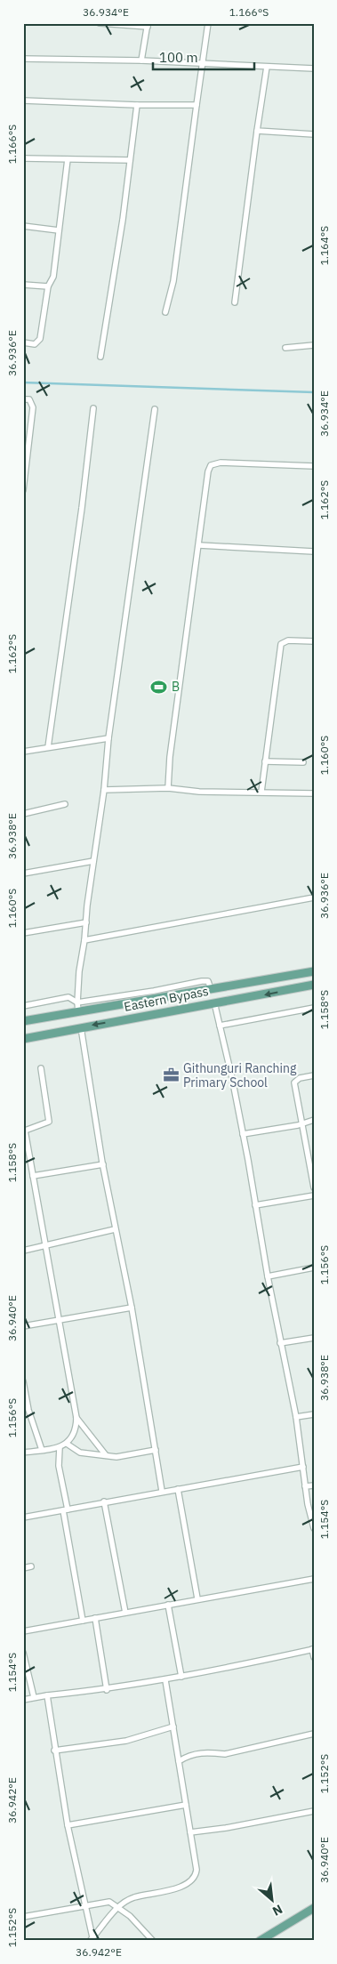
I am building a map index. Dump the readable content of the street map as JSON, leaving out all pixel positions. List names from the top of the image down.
{
  "streets": {
    "main road": ["Eastern Bypass"]
  },
  "places": {
    "sports": ["B"],
    "office": ["Githunguri Ranching Primary School"]
  },
  "scale_bar": "100 m",
  "north": "bottom right",
  "coordinates": [
    "36.934°E",
    "1.166°S",
    "1.164°S",
    "36.936°E",
    "1.162°S",
    "1.160°S",
    "36.938°E",
    "1.158°S",
    "1.156°S",
    "36.940°E",
    "1.154°S",
    "1.152°S",
    "36.942°E"
  ]
}
